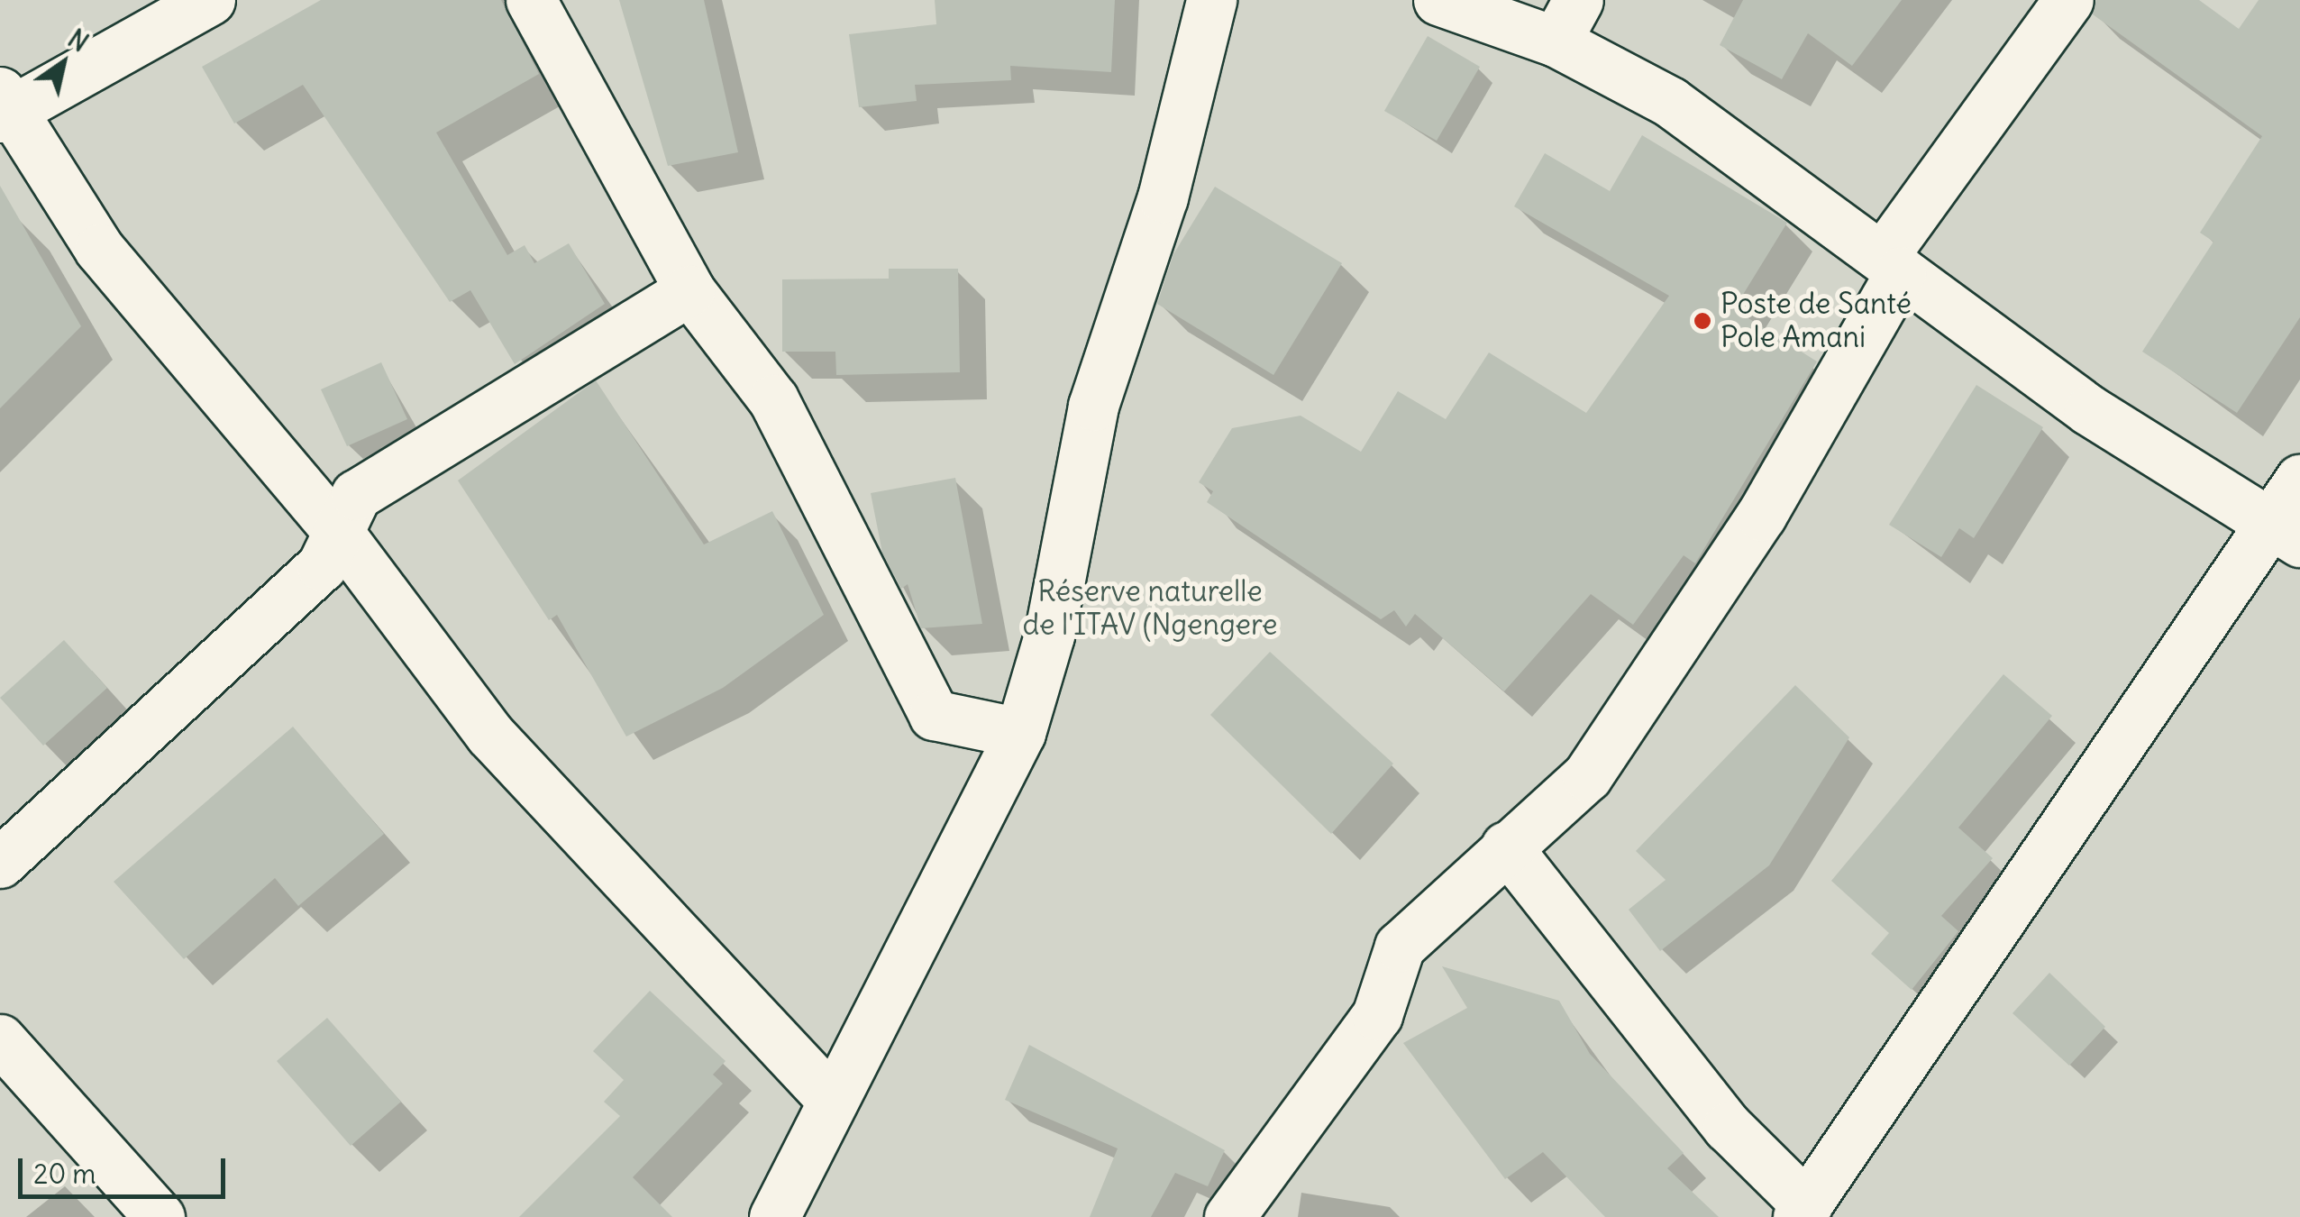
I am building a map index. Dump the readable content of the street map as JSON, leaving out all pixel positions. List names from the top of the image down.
{
  "parks": ["Réserve naturelle de l'ITAV (Ngengere"],
  "places": ["Poste de Santé Pole Amani"],
  "scale_bar": "20 m",
  "north": "top right"
}
